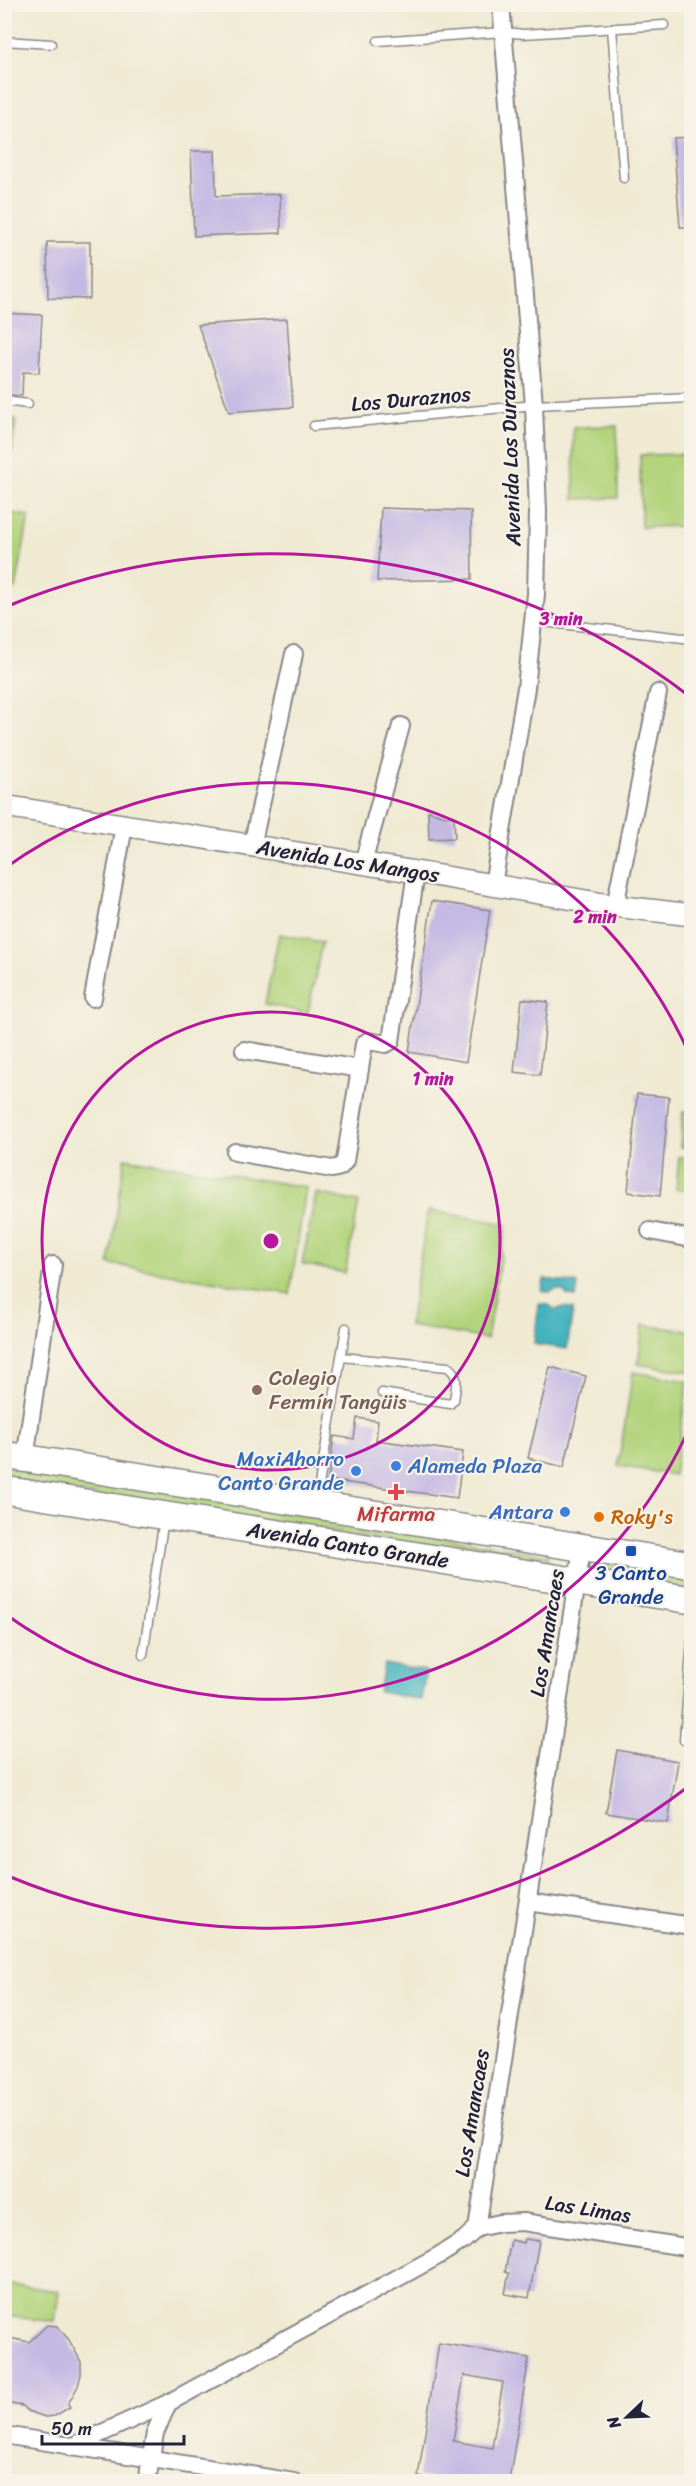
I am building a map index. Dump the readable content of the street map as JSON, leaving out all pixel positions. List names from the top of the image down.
{
  "streets": {
    "main road": ["Avenida Canto Grande"],
    "street": [
      "Avenida Los Duraznos",
      "Avenida Los Mangos",
      "Los Amancaes",
      "Las Limas"
    ],
    "lane": ["Los Duraznos"]
  },
  "crossings": [
    ["Los Duraznos", "Avenida Los Duraznos"],
    ["Avenida Los Duraznos", "Avenida Los Mangos"],
    ["Avenida Canto Grande", "Los Amancaes"],
    ["Los Amancaes", "Las Limas"]
  ],
  "places": {
    "other": [
      "Colegio Fermín Tangüis",
      "Alameda Plaza",
      "MaxiAhorro Canto Grande",
      "Antara",
      "Roky's"
    ],
    "health": ["Mifarma"],
    "transit": ["3 Canto Grande"]
  },
  "scale_bar": "50 m",
  "north": "bottom left",
  "rings": ["3 min", "2 min", "1 min"]
}
